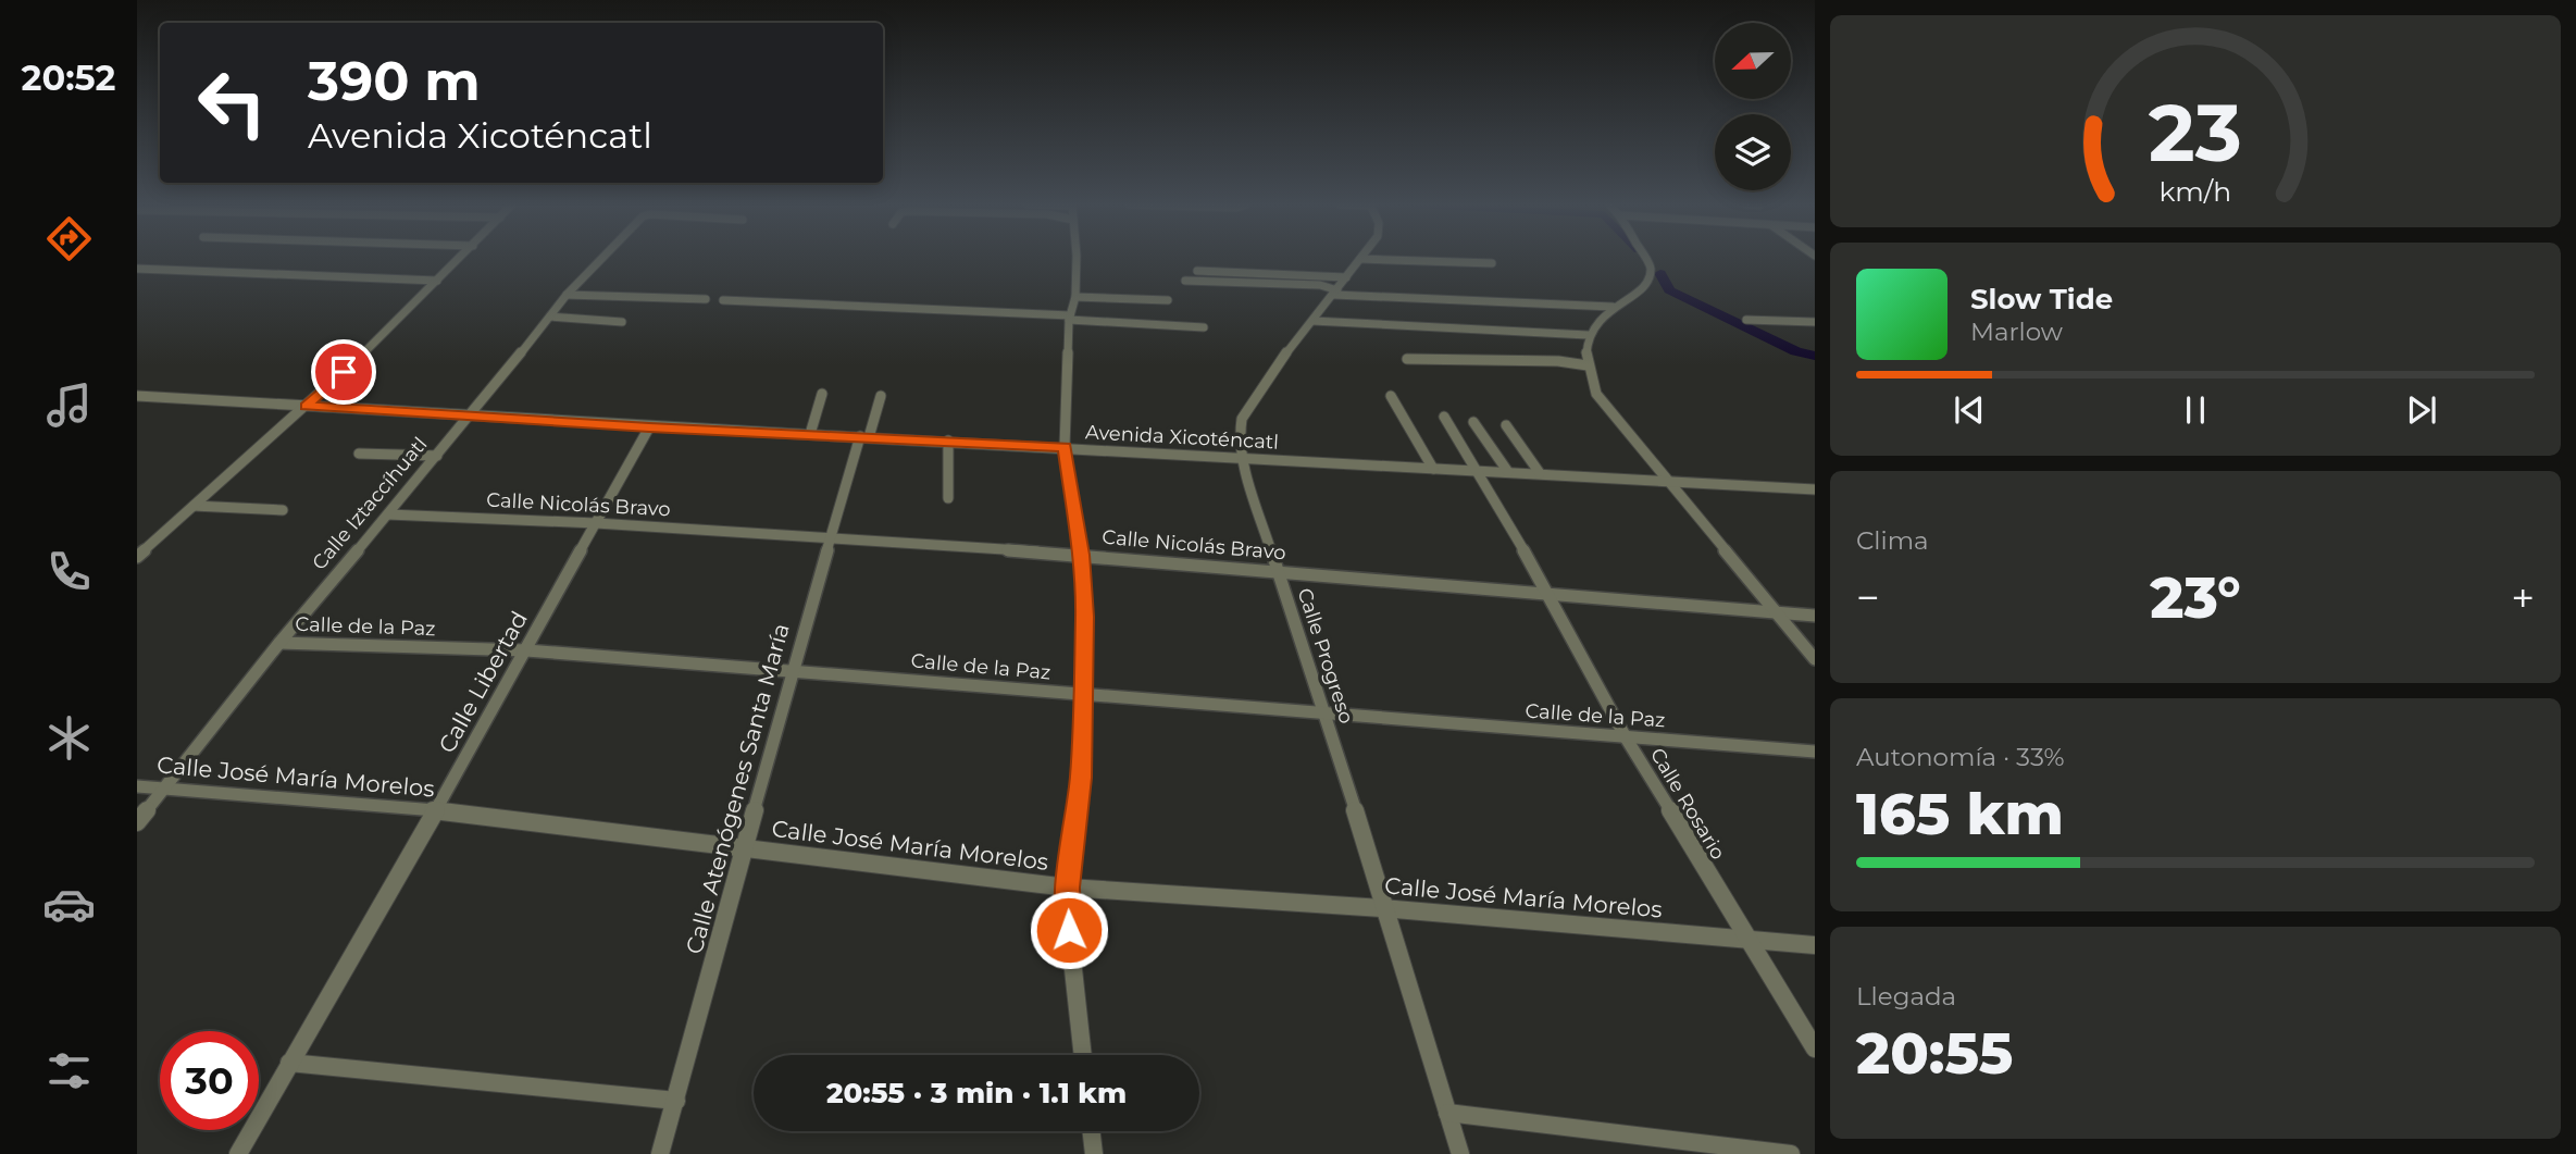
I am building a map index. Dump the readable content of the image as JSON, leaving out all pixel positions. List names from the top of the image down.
{
  "streets": {
    "street": [
      "Avenida Xicoténcatl",
      "Calle Iztaccíhuatl",
      "Calle Nicolás Bravo",
      "Calle de la Paz",
      "Calle Progreso",
      "Calle Libertad",
      "Calle José María Morelos",
      "Calle Atenógenes Santa María",
      "Calle Rosario"
    ]
  },
  "crossings": [
    ["Avenida Xicoténcatl", "Calle Iztaccíhuatl"],
    ["Avenida Xicoténcatl", "Calle Progreso"],
    ["Avenida Xicoténcatl", "Calle Libertad"],
    ["Avenida Xicoténcatl", "Calle Atenógenes Santa María"],
    ["Avenida Xicoténcatl", "Calle Rosario"],
    ["Calle Iztaccíhuatl", "Calle Nicolás Bravo"],
    ["Calle Iztaccíhuatl", "Calle de la Paz"],
    ["Calle Iztaccíhuatl", "Calle José María Morelos"],
    ["Calle Nicolás Bravo", "Calle Progreso"],
    ["Calle Nicolás Bravo", "Calle Libertad"],
    ["Calle Nicolás Bravo", "Calle Atenógenes Santa María"],
    ["Calle Nicolás Bravo", "Calle Rosario"],
    ["Calle de la Paz", "Calle Progreso"],
    ["Calle de la Paz", "Calle Libertad"],
    ["Calle de la Paz", "Calle Atenógenes Santa María"],
    ["Calle de la Paz", "Calle Rosario"],
    ["Calle Progreso", "Calle José María Morelos"],
    ["Calle Libertad", "Calle José María Morelos"],
    ["Calle José María Morelos", "Calle Atenógenes Santa María"],
    ["Calle José María Morelos", "Calle Rosario"]
  ],
  "north": "left",
  "page": {
    "tabs": "20:52",
    "turn": ["390 m", "Avenida Xicoténcatl"],
    "song": ["Slow Tide", "Marlow"],
    "tile": [
      "Clima",
      ["Autonomía · 33%", "165 km"],
      ["Llegada", "20:55"]
    ],
    "heat": ["−", "23°", "+"],
    "limit": "30",
    "trip": "20:55 · 3 min · 1.1 km",
    "gauge": ["23", "km/h"]
  }
}
